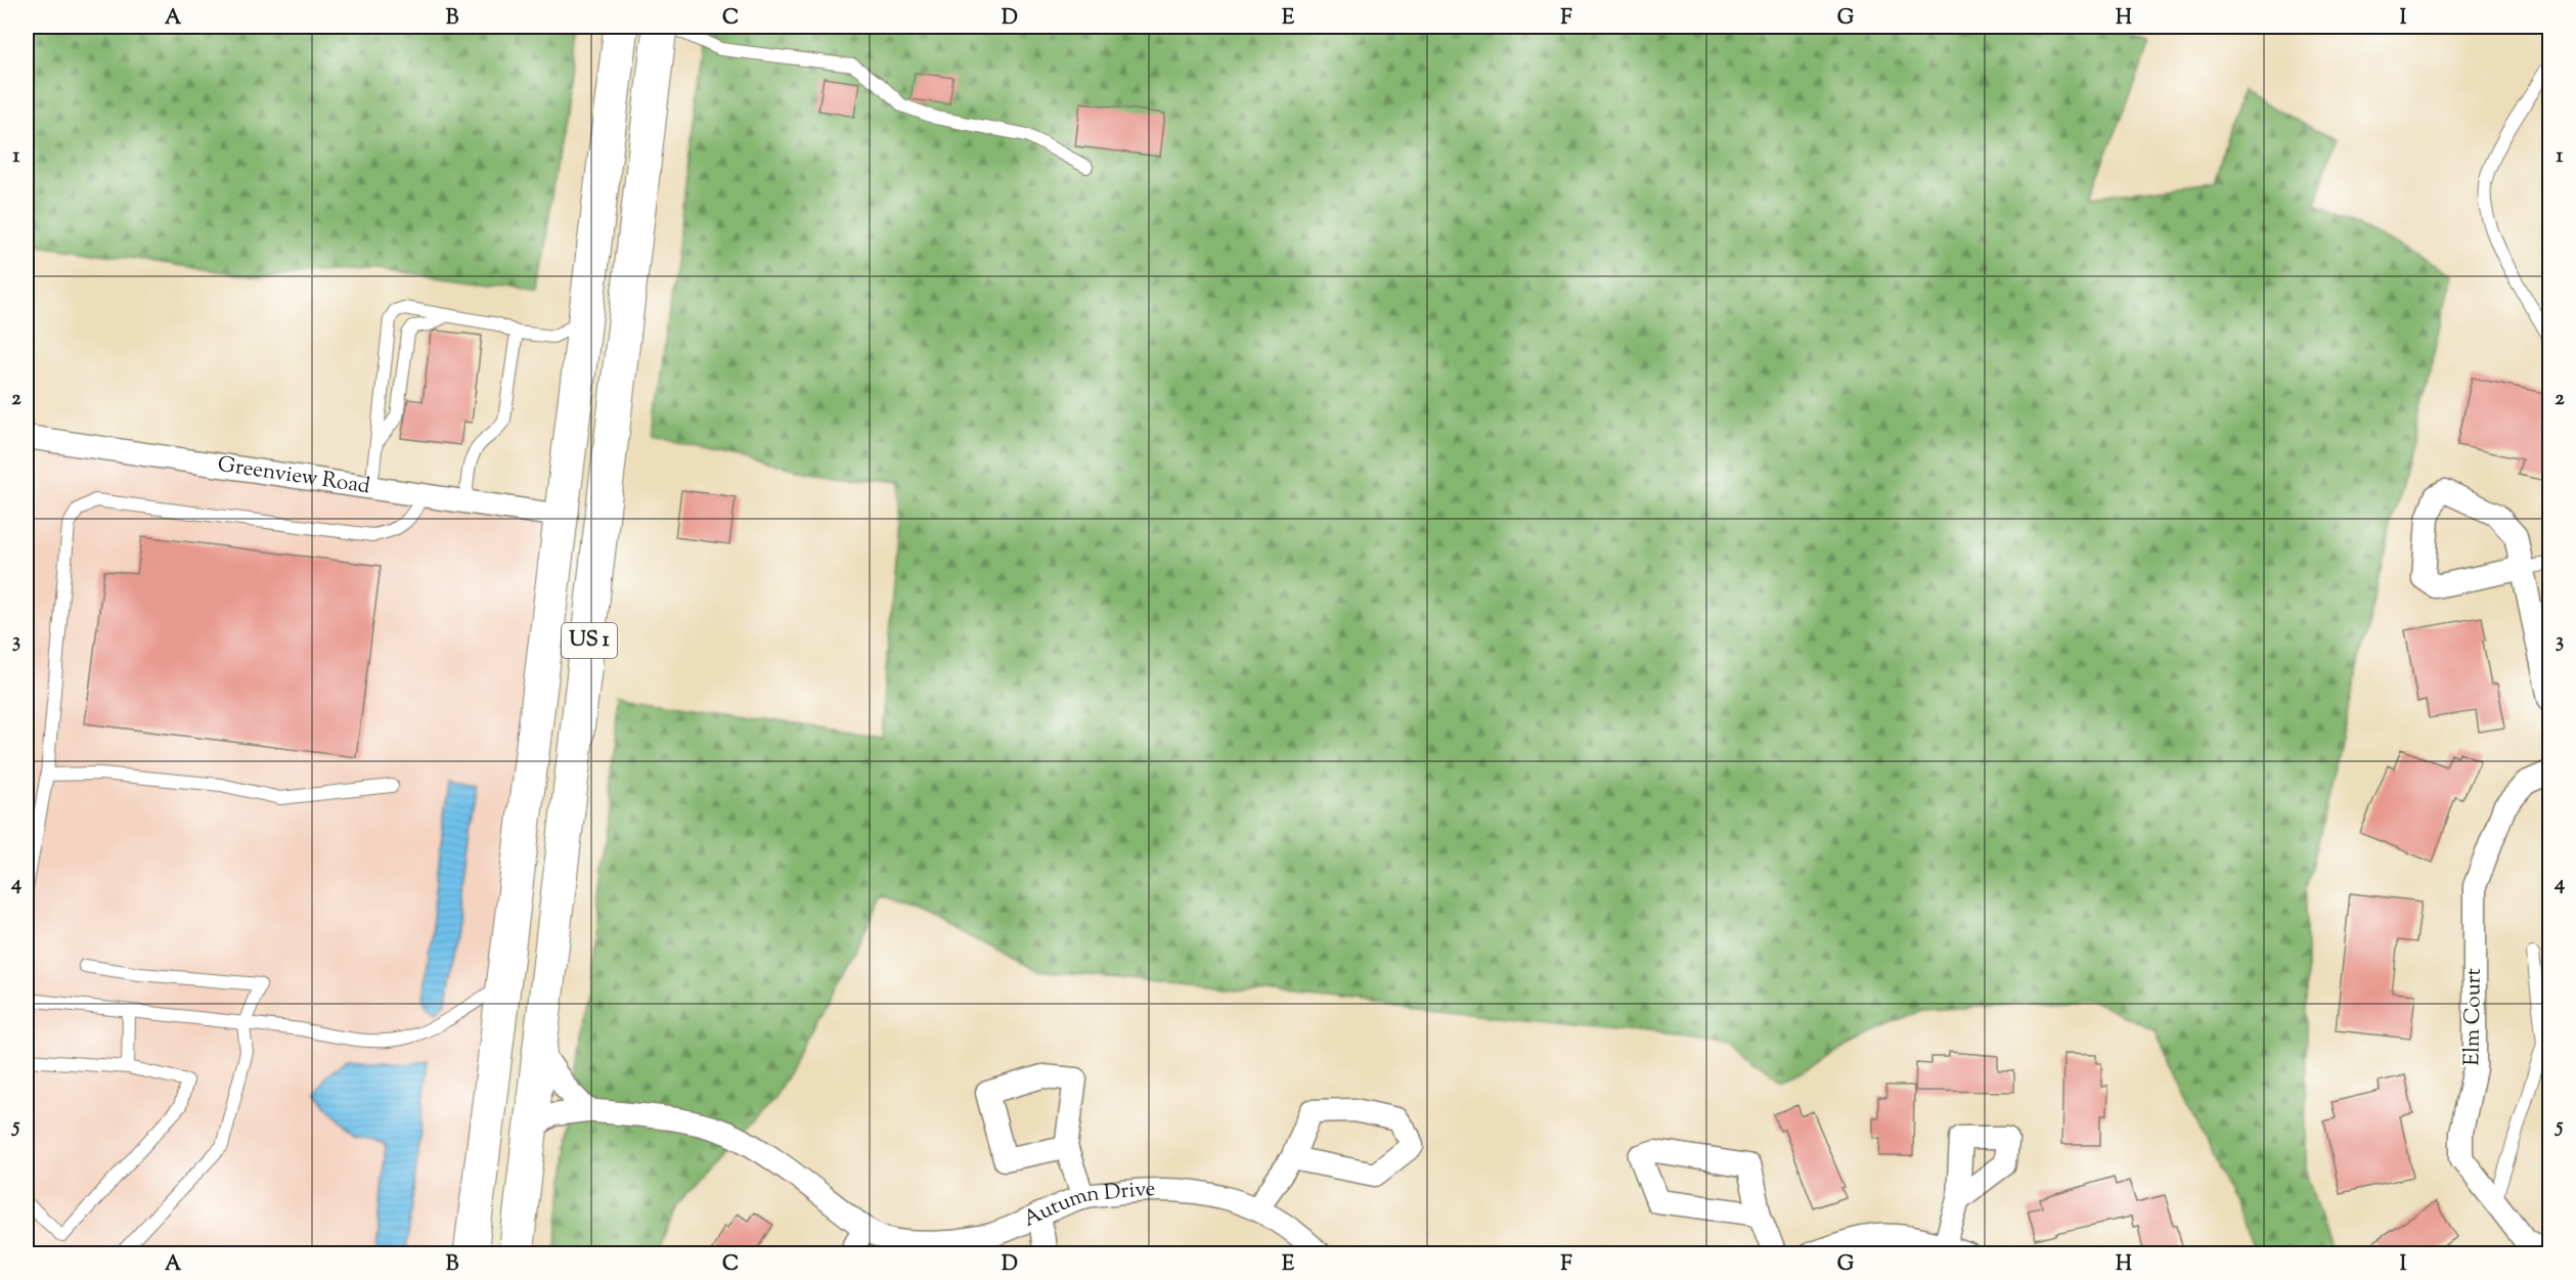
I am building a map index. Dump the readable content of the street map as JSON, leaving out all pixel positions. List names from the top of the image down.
{
  "streets": {
    "highway": ["US 1"],
    "street": ["Greenview Road", "Elm Court", "Autumn Drive"]
  },
  "crossings": [
    ["Greenview Road", "US 1"],
    ["US 1", "Autumn Drive"]
  ],
  "grid": {
    "columns": [
      "A",
      "B",
      "C",
      "D",
      "E",
      "F",
      "G",
      "H",
      "I"
    ],
    "rows": [
      "1",
      "2",
      "3",
      "4",
      "5"
    ]
  }
}
